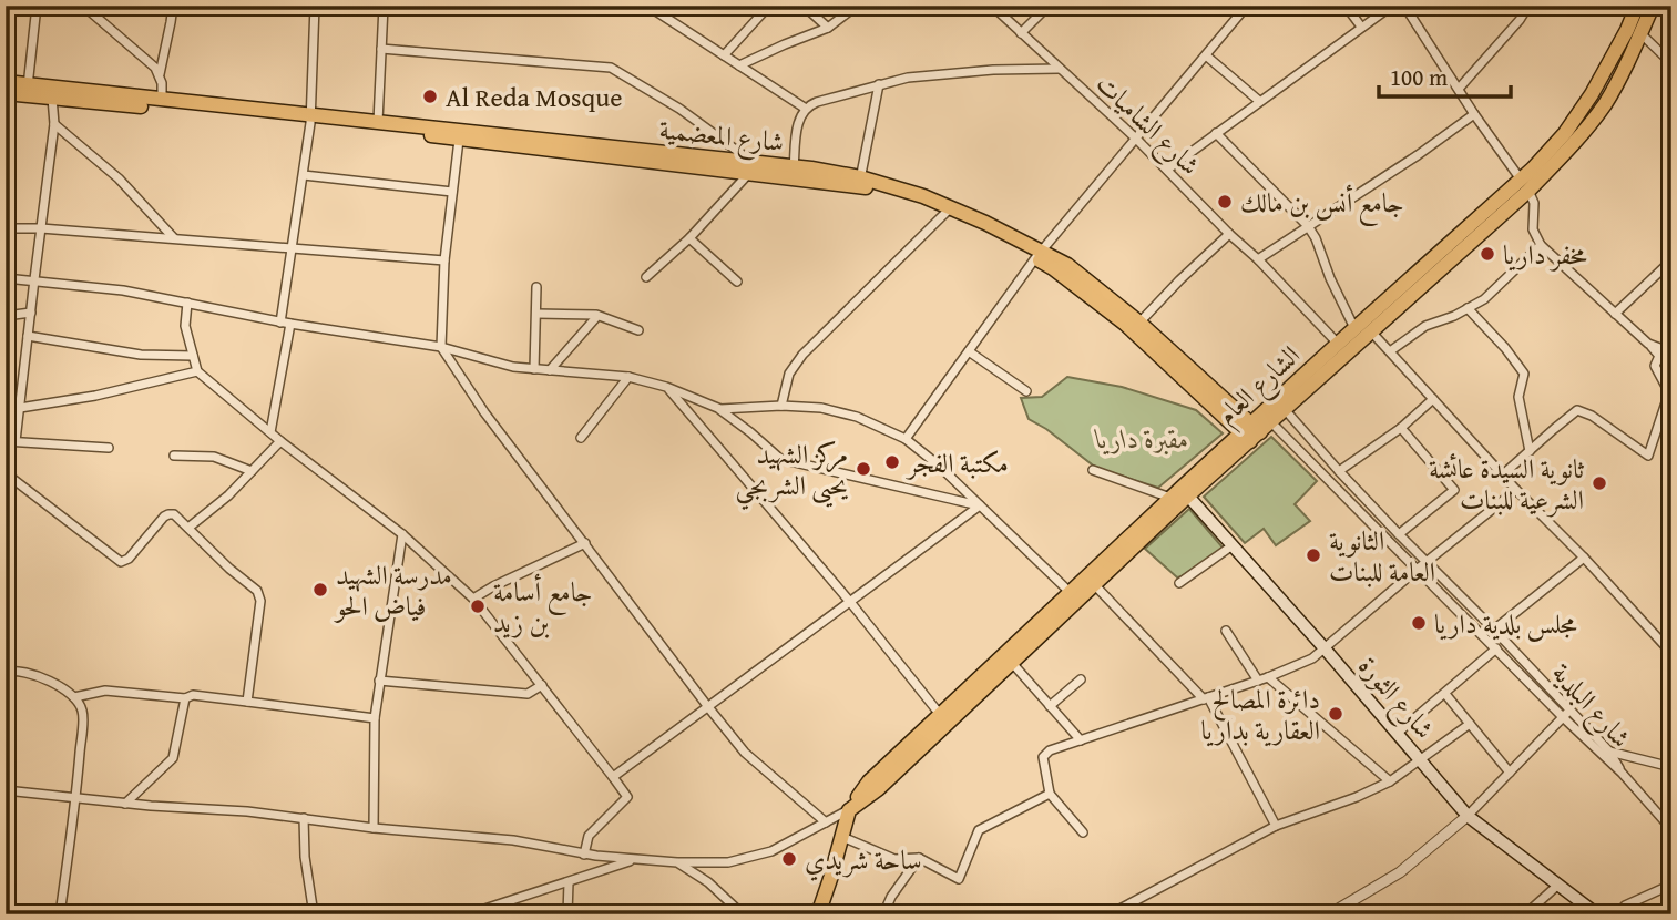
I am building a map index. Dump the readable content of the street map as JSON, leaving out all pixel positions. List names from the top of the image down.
{
  "streets": {
    "main road": ["شارع المعضمية", "الشارع العام", "شارع الثورة"],
    "street": ["شارع الشاميات", "شارع البلدية"]
  },
  "crossings": [
    ["شارع الشاميات", "الشارع العام"],
    ["شارع المعضمية", "الشارع العام"],
    ["شارع المعضمية", "شارع البلدية"],
    ["الشارع العام", "شارع الثورة"],
    ["الشارع العام", "شارع البلدية"]
  ],
  "parks": ["مقبرة داريا"],
  "places": [
    "Al Reda Mosque",
    "جامع أنس بن مالك",
    "مخفر داريا",
    "مكتبة الفجر",
    "مركز الشهيد يحيى الشربجي",
    "ثانوية السيدة عائشة الشرعية للبنات",
    "الثانوية العامة للبنات",
    "مدرسة الشهيد فياض الحو",
    "جامع أسامة بن زيد",
    "مجلس بلدية داريا",
    "دائرة المصالح العقارية بداريا",
    "ساحة شريدي"
  ],
  "scale_bar": "100 m"
}
